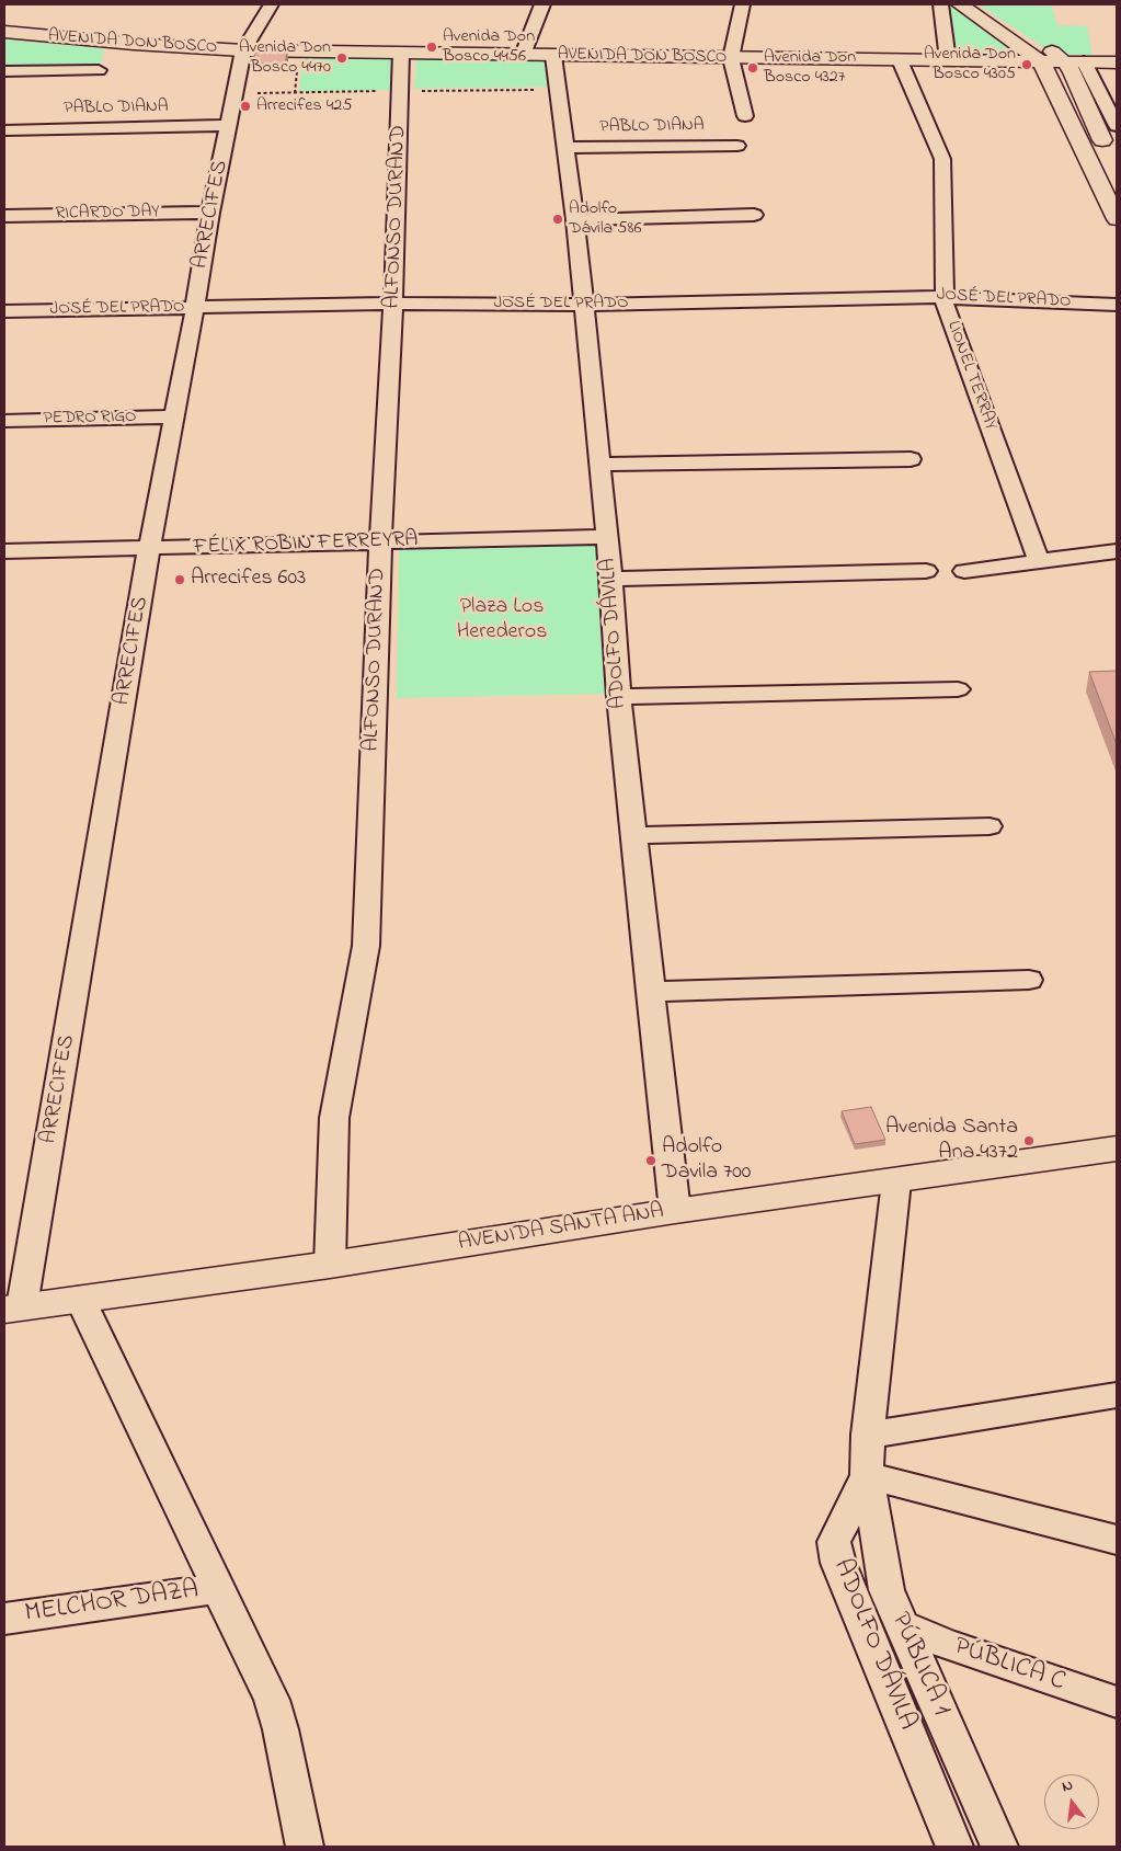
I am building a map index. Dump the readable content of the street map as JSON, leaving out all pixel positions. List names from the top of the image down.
{
  "streets": {
    "main road": ["AVENIDA DON BOSCO", "AVENIDA SANTA ANA"],
    "street": [
      "PABLO DIANA",
      "RICARDO DAY",
      "ARRECIFES",
      "ALFONSO DURAND",
      "JOSÉ DEL PRADO",
      "LIONEL TERRAY",
      "PEDRO RIGO",
      "FÉLIX ROBIN FERREYRA",
      "ADOLFO DÁVILA",
      "MELCHOR DAZA",
      "PÚBLICA 1",
      "PÚBLICA C"
    ]
  },
  "crossings": [
    ["AVENIDA DON BOSCO", "ARRECIFES"],
    ["AVENIDA DON BOSCO", "ALFONSO DURAND"],
    ["AVENIDA DON BOSCO", "LIONEL TERRAY"],
    ["AVENIDA DON BOSCO", "ADOLFO DÁVILA"],
    ["PABLO DIANA", "ARRECIFES"],
    ["PABLO DIANA", "ADOLFO DÁVILA"],
    ["RICARDO DAY", "ARRECIFES"],
    ["ARRECIFES", "JOSÉ DEL PRADO"],
    ["ARRECIFES", "PEDRO RIGO"],
    ["ARRECIFES", "FÉLIX ROBIN FERREYRA"],
    ["ARRECIFES", "AVENIDA SANTA ANA"],
    ["ALFONSO DURAND", "JOSÉ DEL PRADO"],
    ["ALFONSO DURAND", "FÉLIX ROBIN FERREYRA"],
    ["ALFONSO DURAND", "AVENIDA SANTA ANA"],
    ["JOSÉ DEL PRADO", "LIONEL TERRAY"],
    ["JOSÉ DEL PRADO", "ADOLFO DÁVILA"],
    ["FÉLIX ROBIN FERREYRA", "ADOLFO DÁVILA"],
    ["ADOLFO DÁVILA", "AVENIDA SANTA ANA"],
    ["ADOLFO DÁVILA", "PÚBLICA 1"],
    ["PÚBLICA 1", "PÚBLICA C"]
  ],
  "parks": ["Plaza Los Herederos"],
  "places": [
    "Avenida Don Bosco 4456",
    "Avenida Don Bosco 4470",
    "Avenida Don Bosco 4305",
    "Avenida Don Bosco 4327",
    "Arrecifes 425",
    "Adolfo Dávila 586",
    "Arrecifes 603",
    "Avenida Santa Ana 4372",
    "Adolfo Davila 700"
  ],
  "north": "top"
}
